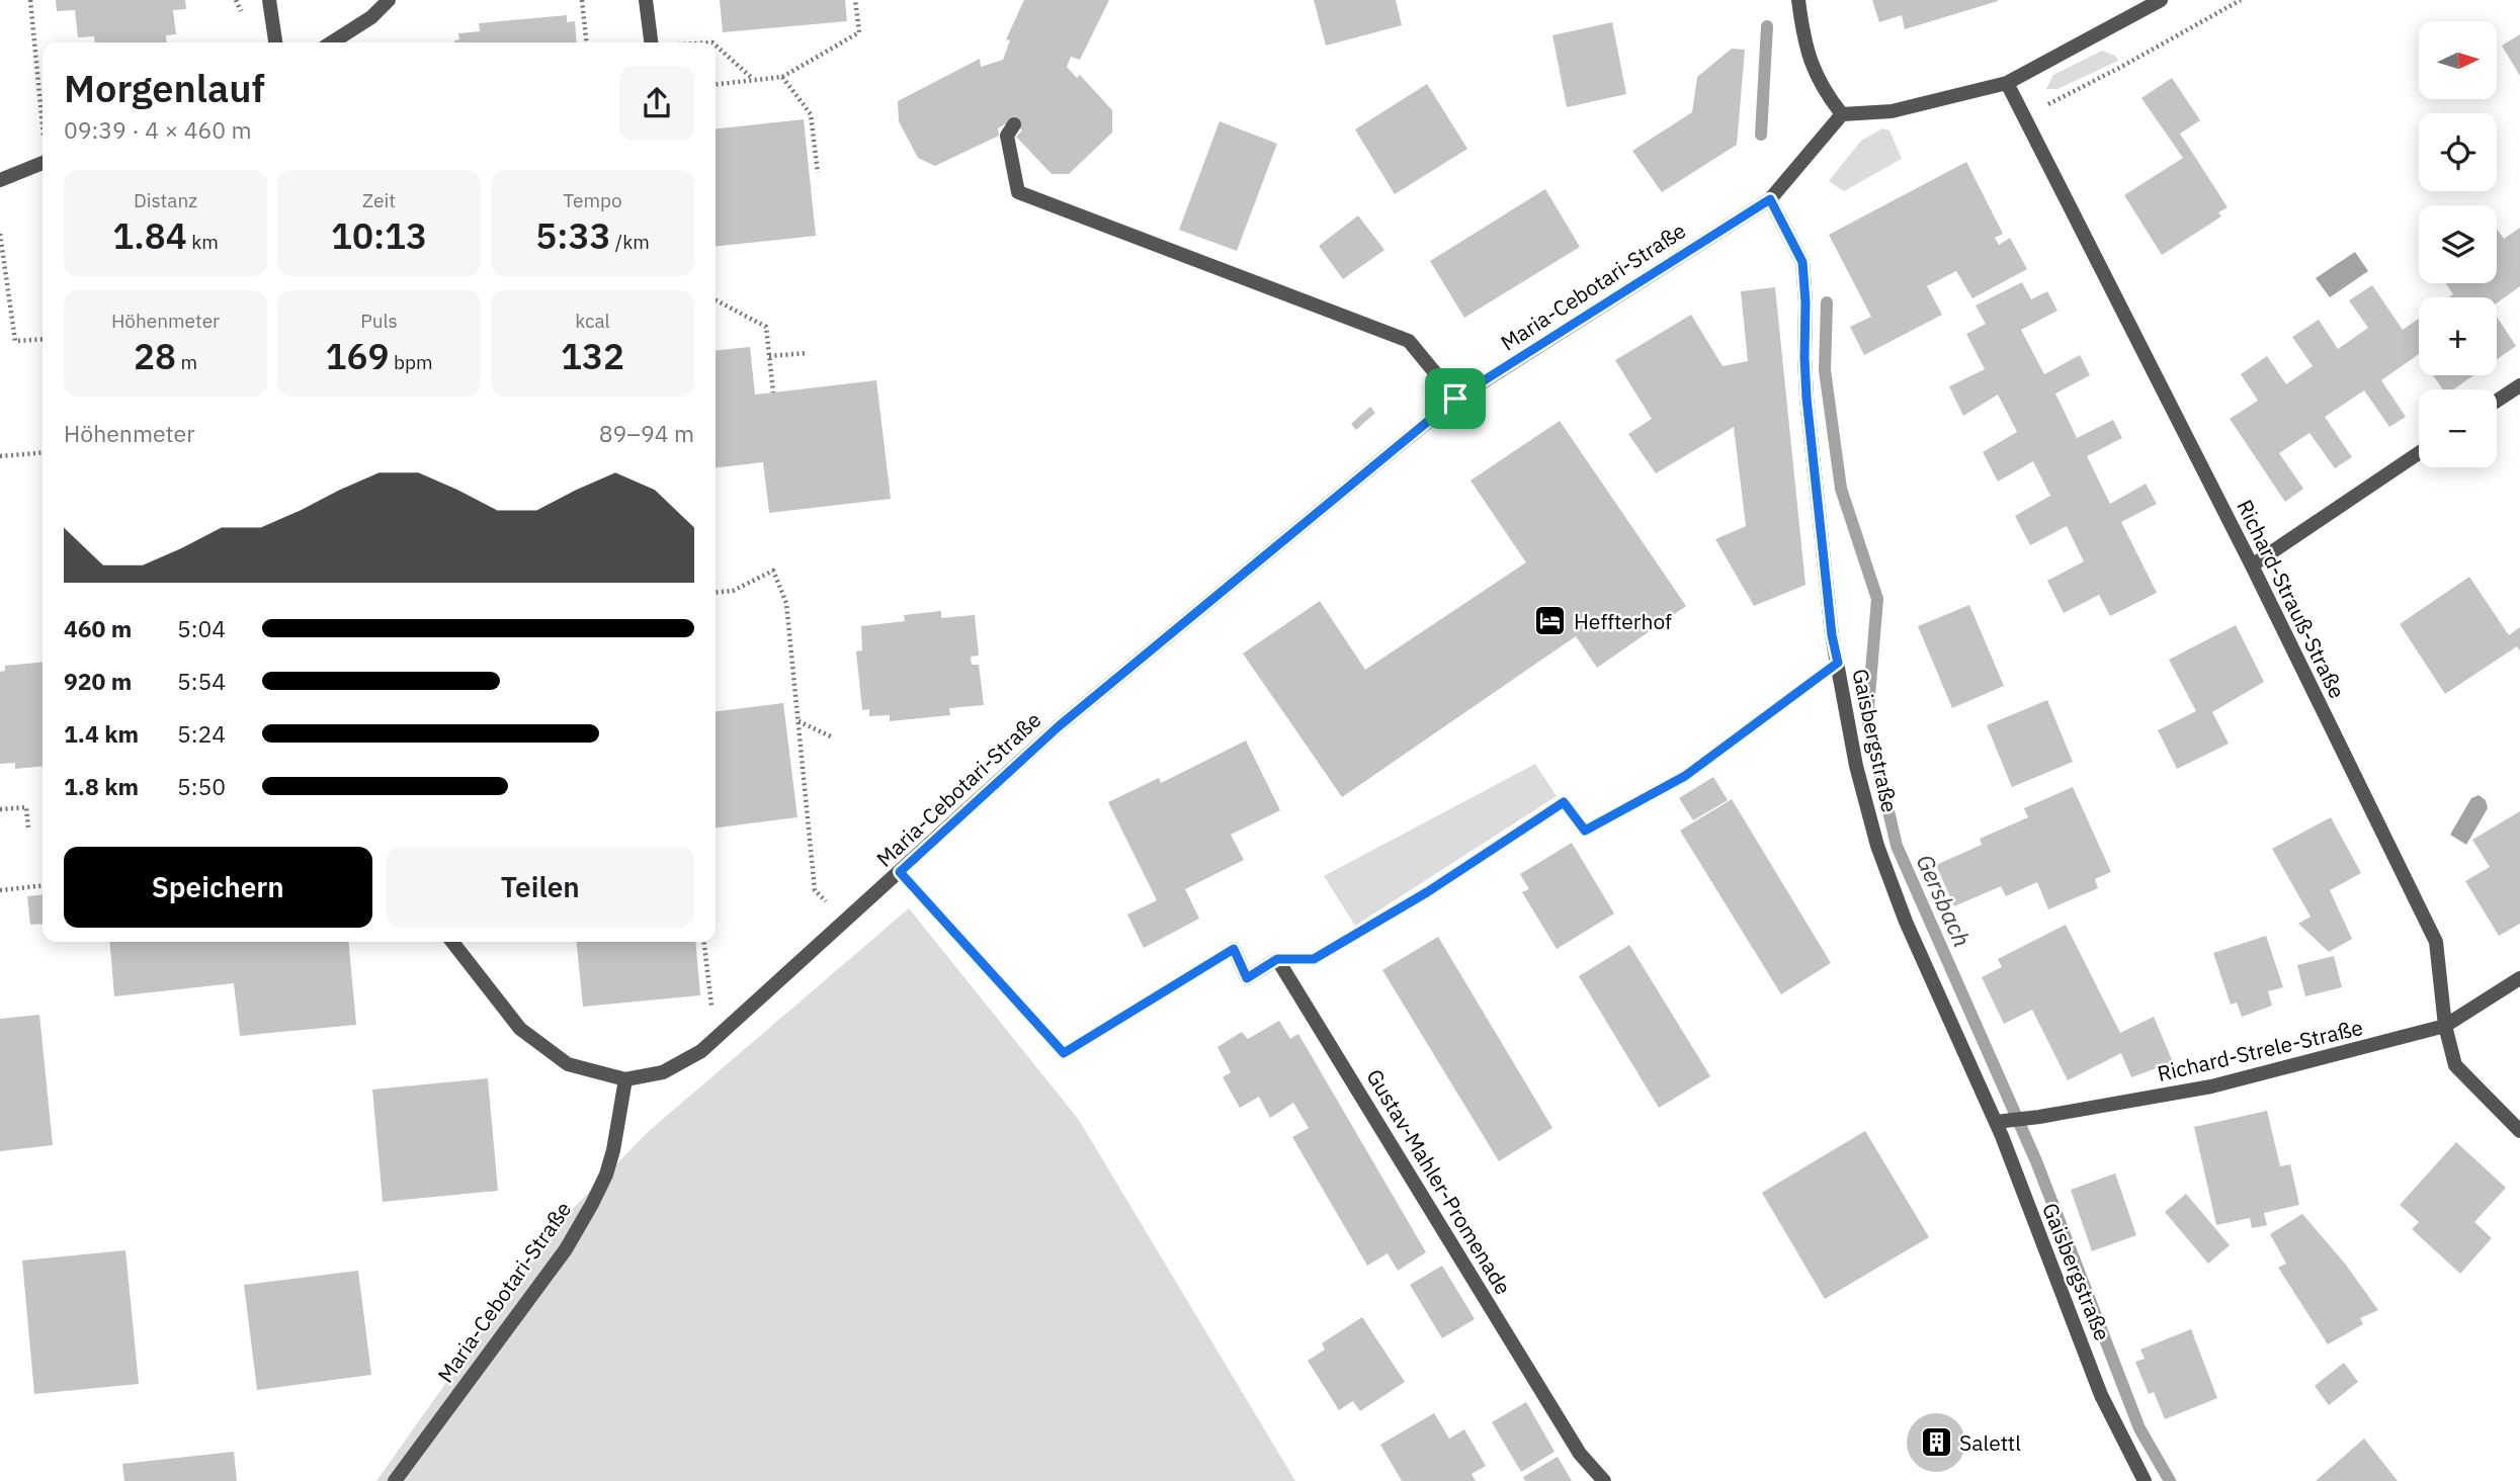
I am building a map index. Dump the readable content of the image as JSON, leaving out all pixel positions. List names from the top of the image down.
{
  "streets": {
    "street": [
      "Maria-Cebotari-Straße",
      "Richard-Strauß-Straße",
      "Gaisbergstraße",
      "Richard-Strele-Straße",
      "Gustav-Mahler-Promenade"
    ]
  },
  "crossings": [
    ["Maria-Cebotari-Straße", "Gaisbergstraße"],
    ["Richard-Strauß-Straße", "Richard-Strele-Straße"],
    ["Gaisbergstraße", "Richard-Strele-Straße"]
  ],
  "water": ["Gersbach"],
  "places": {
    "hotel": ["Heffterhof"],
    "building": ["Salettl"]
  },
  "north": "right",
  "page": {
    "map_buttons": ["+", "−"],
    "heading": ["Morgenlauf", "09:39 · 4 × 460 m"],
    "stats": [
      ["Distanz", "1.84 km"],
      ["Zeit", "10:13"],
      ["Tempo", "5:33 /km"],
      ["Höhenmeter", "28 m"],
      ["Puls", "169 bpm"],
      ["kcal", "132"]
    ],
    "chart": ["Höhenmeter", "89–94 m"],
    "list": [
      {
        "name": "460 m",
        "note": "5:04"
      },
      {
        "name": "920 m",
        "note": "5:54"
      },
      {
        "name": "1.4 km",
        "note": "5:24"
      },
      {
        "name": "1.8 km",
        "note": "5:50"
      }
    ],
    "buttons": ["Speichern", "Teilen"]
  }
}
